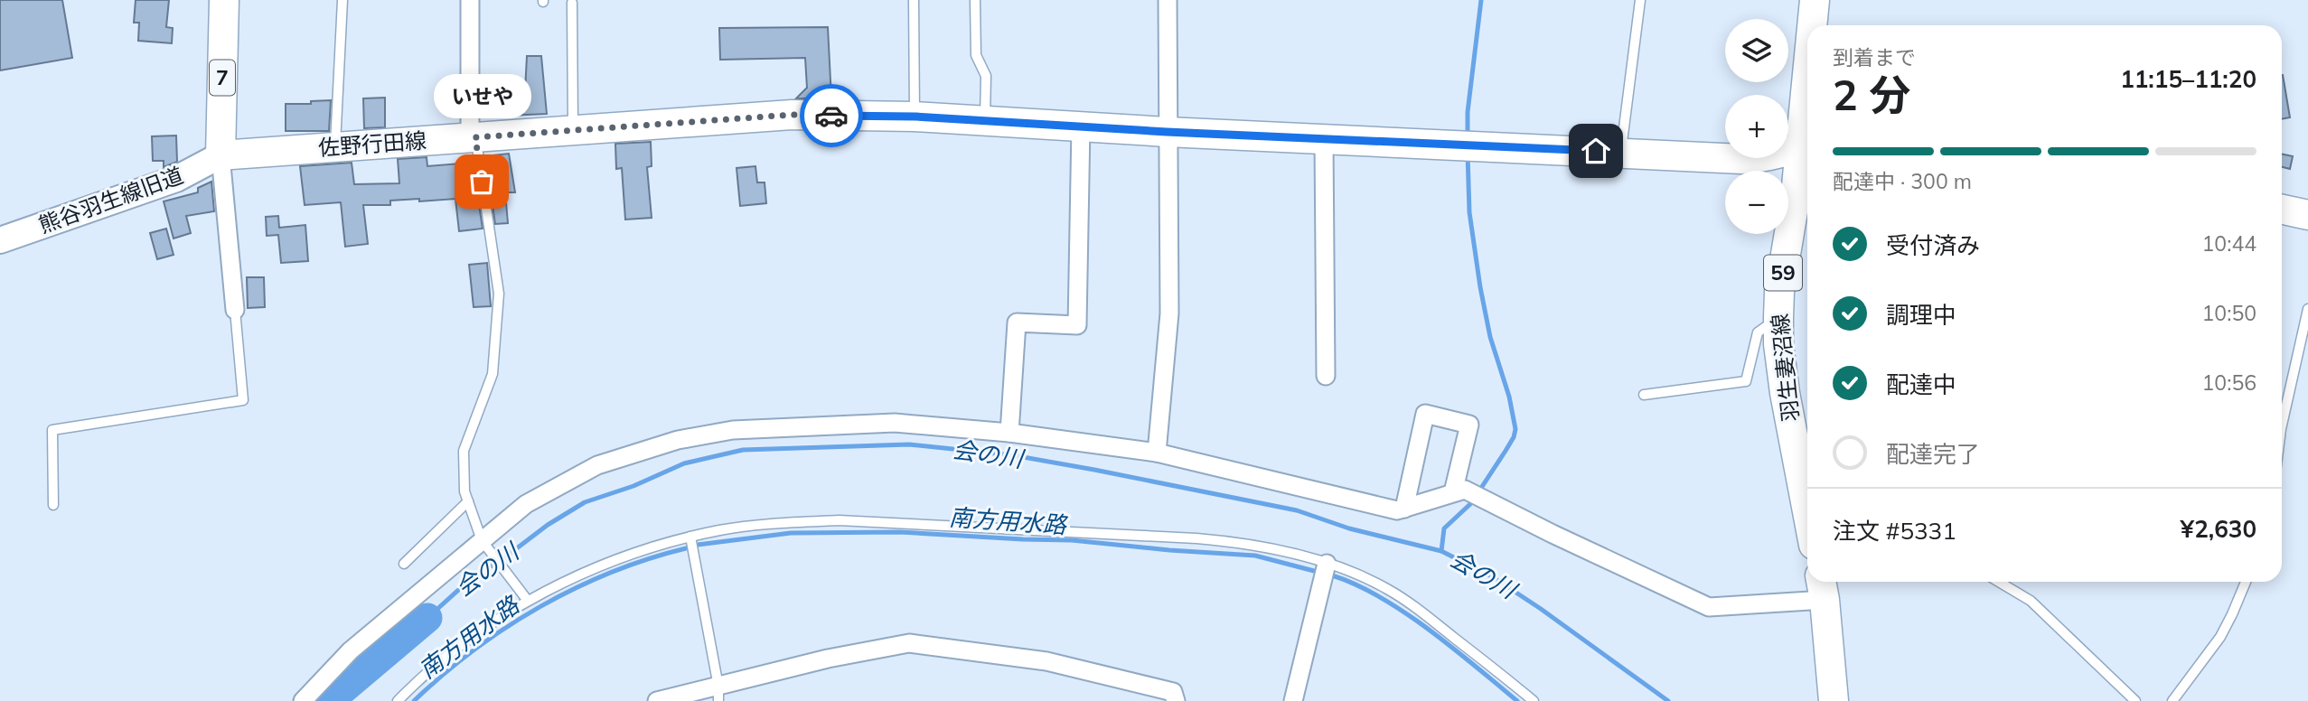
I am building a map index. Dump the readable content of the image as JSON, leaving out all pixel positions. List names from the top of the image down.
{
  "streets": {
    "main road": [
      "7",
      "佐野行田線",
      "59",
      "羽生妻沼線"
    ],
    "street": ["熊谷羽生線旧道"]
  },
  "crossings": [
    ["7", "佐野行田線"],
    ["7", "熊谷羽生線旧道"],
    ["佐野行田線", "熊谷羽生線旧道"],
    ["佐野行田線", "羽生妻沼線"]
  ],
  "water": ["会の川", "南方用水路"],
  "places": ["いせや"],
  "page": {
    "map_buttons": ["+", "−"],
    "heading": ["2 分", "到着まで", "11:15–11:20"],
    "panel": ["注文 #5331", "¥2,630"],
    "bubble": "いせや",
    "bar": "配達中 · 300 m",
    "list": [
      ["受付済み", "10:44"],
      ["調理中", "10:50"],
      ["配達中", "10:56"],
      "配達完了"
    ]
  }
}
